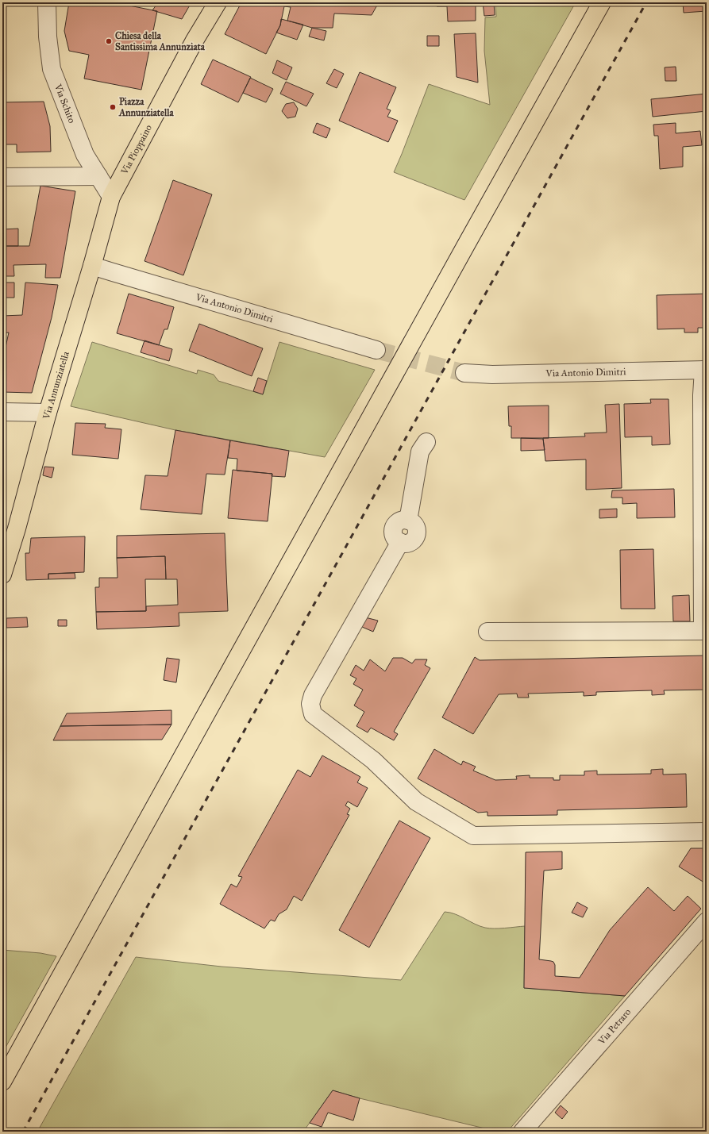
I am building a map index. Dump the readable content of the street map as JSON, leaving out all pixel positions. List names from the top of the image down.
{
  "streets": {
    "main road": ["Via Pioppaino", "Via Annunziatella"],
    "street": ["Via Schito", "Via Antonio Dimitri", "Via Petraro"]
  },
  "crossings": [
    ["Via Schito", "Via Pioppaino"],
    ["Via Schito", "Via Annunziatella"],
    ["Via Pioppaino", "Via Annunziatella"],
    ["Via Antonio Dimitri", "Via Annunziatella"]
  ],
  "places": ["Chiesa della Santissima Annunziata", "Piazza Annunziatella"]
}
